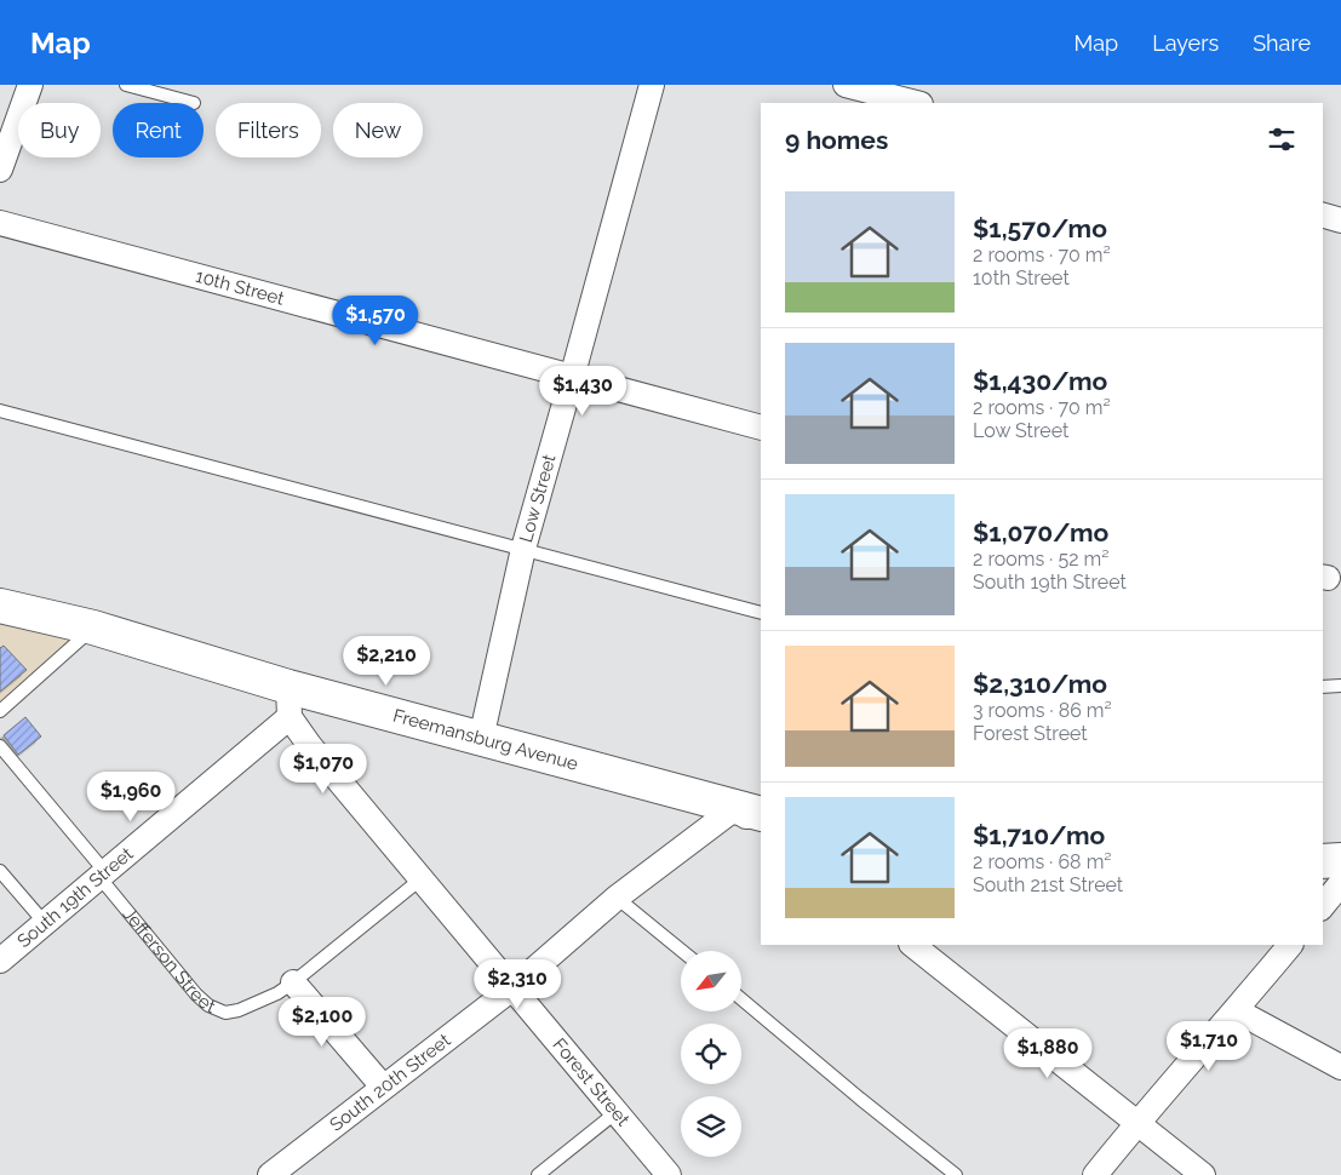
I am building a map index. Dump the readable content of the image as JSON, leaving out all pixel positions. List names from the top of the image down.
{
  "streets": {
    "main road": ["Freemansburg Avenue"],
    "street": [
      "10th Street",
      "Low Street",
      "South 19th Street",
      "South 20th Street",
      "Forest Street"
    ],
    "lane": ["Jefferson Street"]
  },
  "crossings": [
    ["10th Street", "Low Street"],
    ["Low Street", "Freemansburg Avenue"],
    ["Freemansburg Avenue", "South 19th Street"],
    ["Freemansburg Avenue", "South 20th Street"],
    ["South 19th Street", "Jefferson Street"],
    ["Jefferson Street", "Forest Street"],
    ["South 20th Street", "Forest Street"]
  ],
  "north": "bottom left",
  "page": {
    "header": "Map",
    "nav": ["Map", "Layers", "Share"],
    "chip": [
      "Buy",
      "Rent",
      "Filters",
      "New"
    ],
    "heading": "9 homes",
    "list": [
      {
        "name": "$1,570/mo",
        "note": "2 rooms · 70 m² · 10th Street"
      },
      {
        "name": "$1,430/mo",
        "note": "2 rooms · 70 m² · Low Street"
      },
      {
        "name": "$1,070/mo",
        "note": "2 rooms · 52 m² · South 19th Street"
      },
      {
        "name": "$2,310/mo",
        "note": "3 rooms · 86 m² · Forest Street"
      },
      {
        "name": "$1,710/mo",
        "note": "2 rooms · 68 m² · South 21st Street"
      }
    ],
    "price": [
      "$1,570",
      "$1,430",
      "$2,210",
      "$1,070",
      "$1,960",
      "$2,310",
      "$2,100",
      "$1,710",
      "$1,880"
    ]
  }
}
